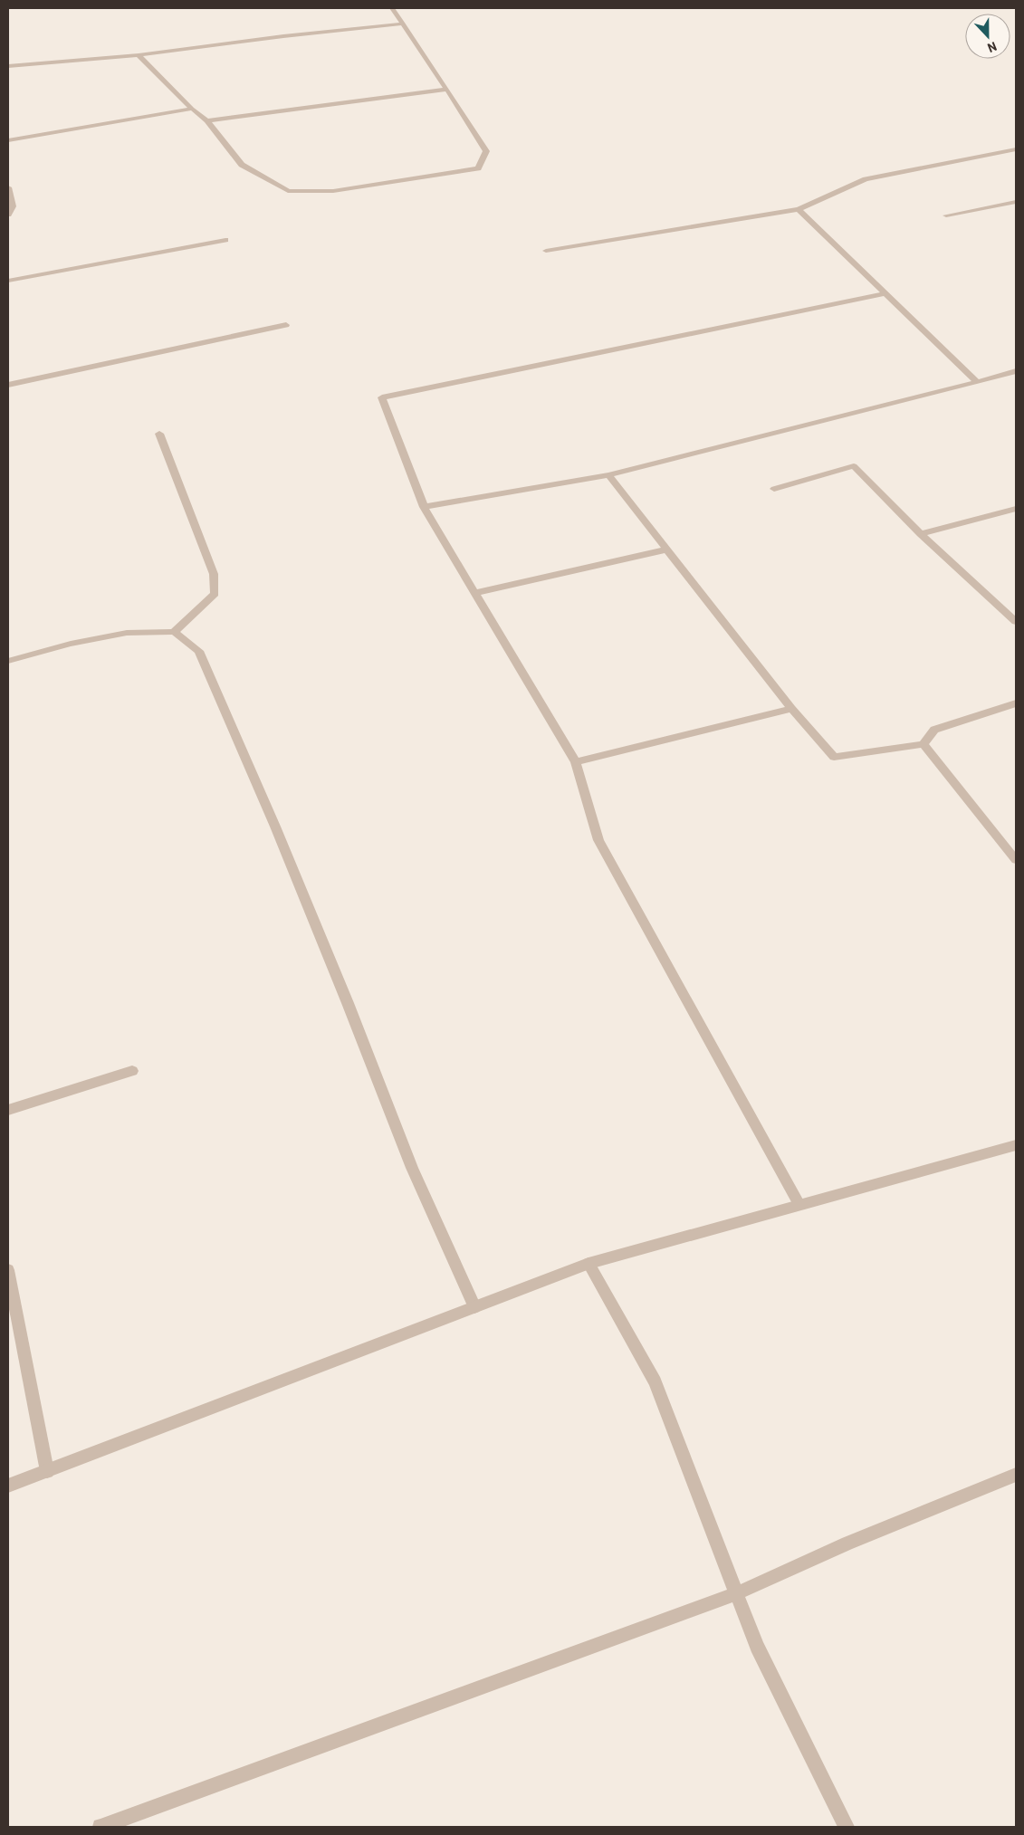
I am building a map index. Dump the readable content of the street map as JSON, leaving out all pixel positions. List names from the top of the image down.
{
  "north": "bottom"
}
